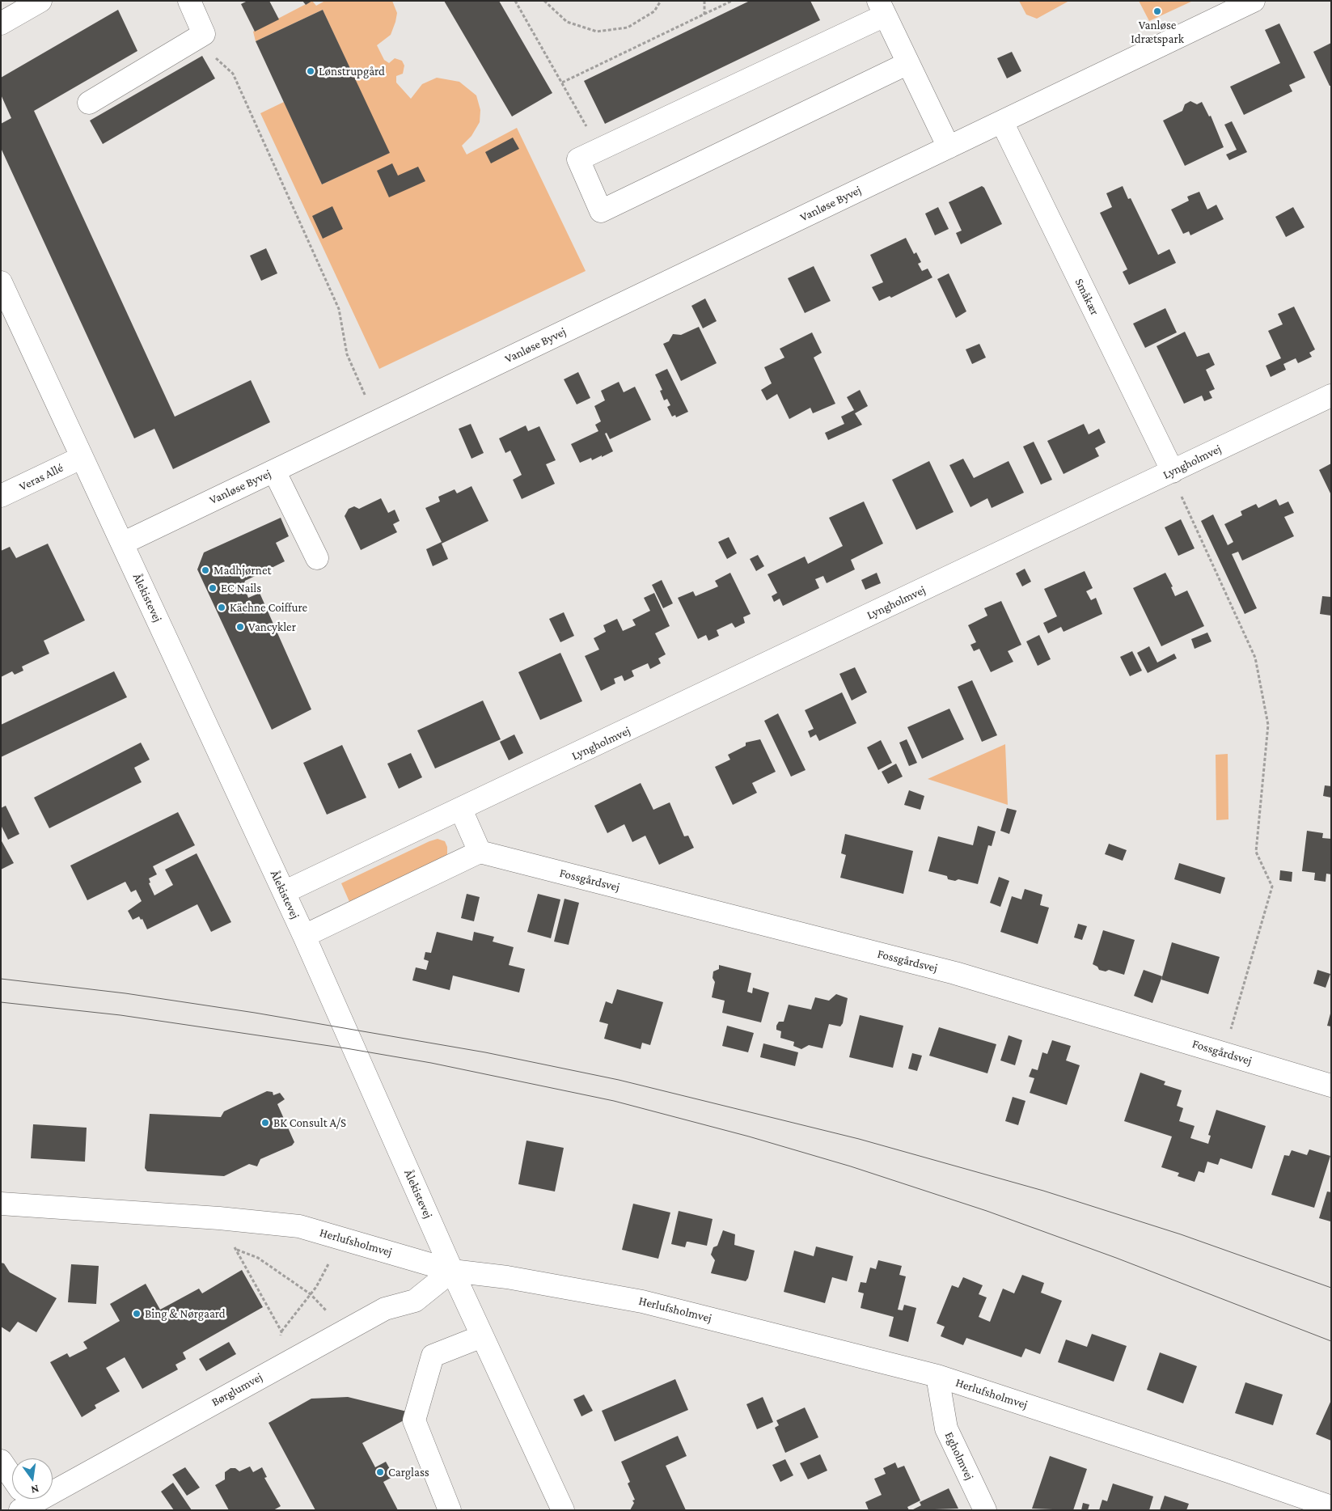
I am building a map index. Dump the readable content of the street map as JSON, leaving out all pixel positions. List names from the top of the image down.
{
  "streets": {
    "street": [
      "Vanløse Byvej",
      "Småkær",
      "Lyngholmvej",
      "Veras Allé",
      "Ålekistevej",
      "Fossgårdsvej",
      "Herlufsholmvej",
      "Børglumvej",
      "Egholmvej"
    ]
  },
  "crossings": [
    ["Vanløse Byvej", "Småkær"],
    ["Vanløse Byvej", "Ålekistevej"],
    ["Småkær", "Lyngholmvej"],
    ["Lyngholmvej", "Ålekistevej"],
    ["Veras Allé", "Ålekistevej"],
    ["Ålekistevej", "Herlufsholmvej"],
    ["Ålekistevej", "Børglumvej"],
    ["Herlufsholmvej", "Børglumvej"],
    ["Herlufsholmvej", "Egholmvej"]
  ],
  "places": [
    "Vanløse Idrætspark",
    "Lønstrupgård",
    "Madhjørnet",
    "EC Nails",
    "Käehne Coiffure",
    "Vancykler",
    "BK Consult A/S",
    "Bing & Nørgaard",
    "Carglass"
  ],
  "north": "bottom"
}
